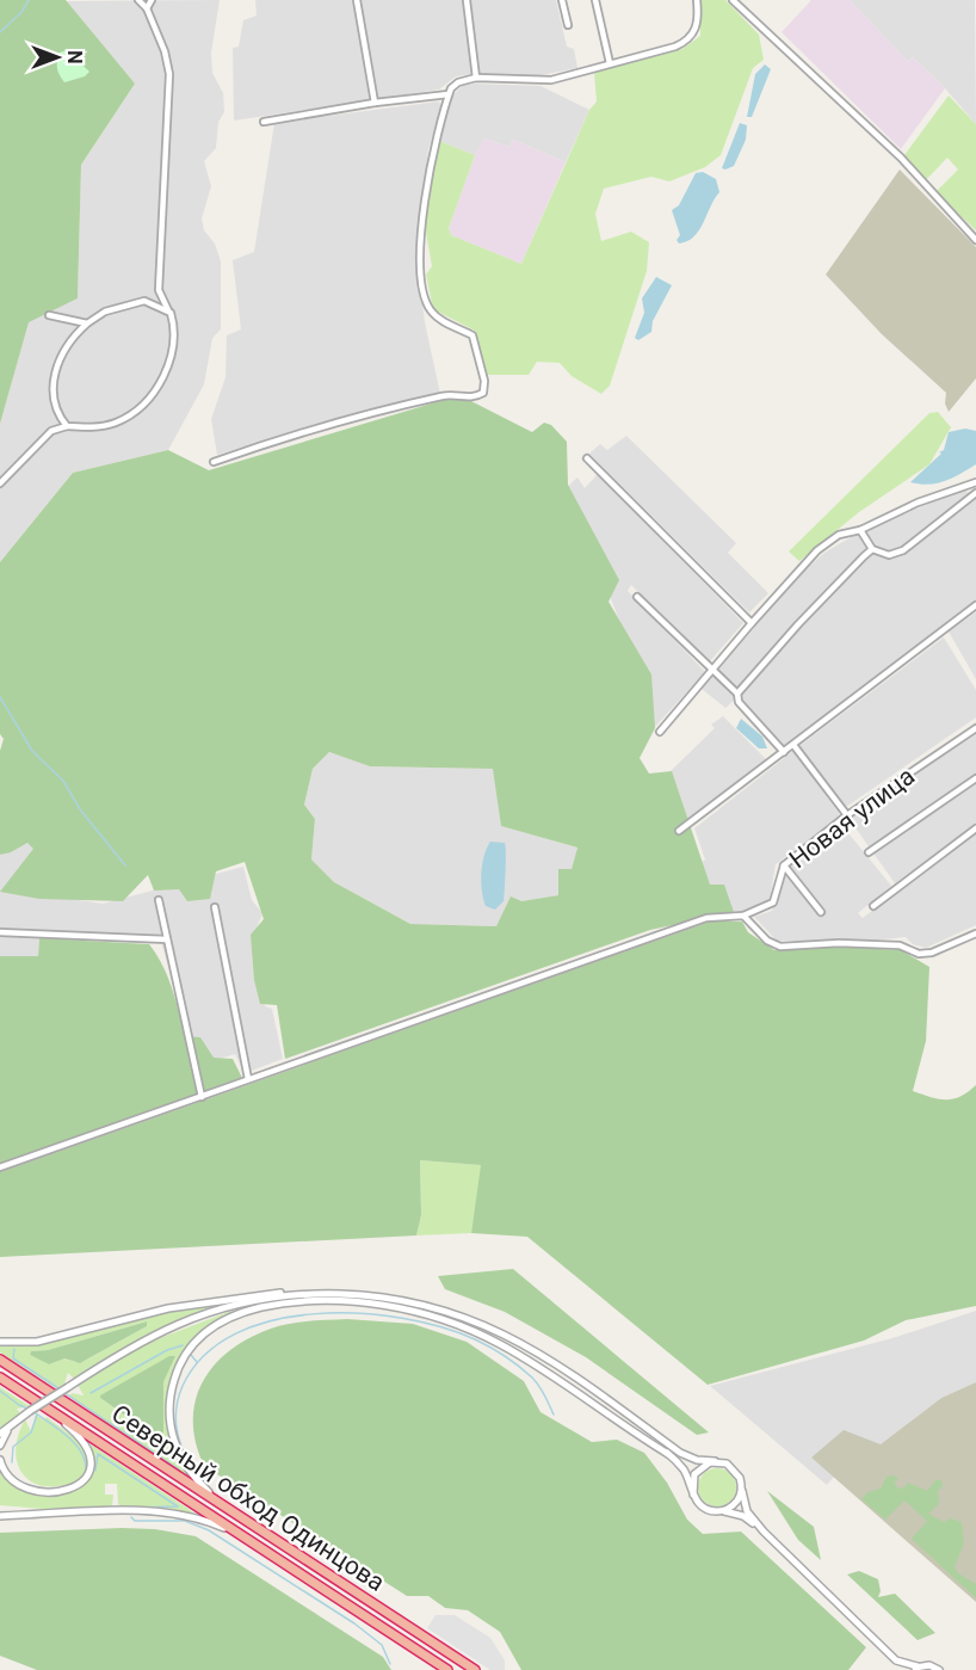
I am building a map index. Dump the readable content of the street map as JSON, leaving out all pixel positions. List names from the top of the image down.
{
  "streets": {
    "highway": ["Северный обход Одинцова"],
    "street": ["Новая улица"]
  },
  "north": "right"
}
